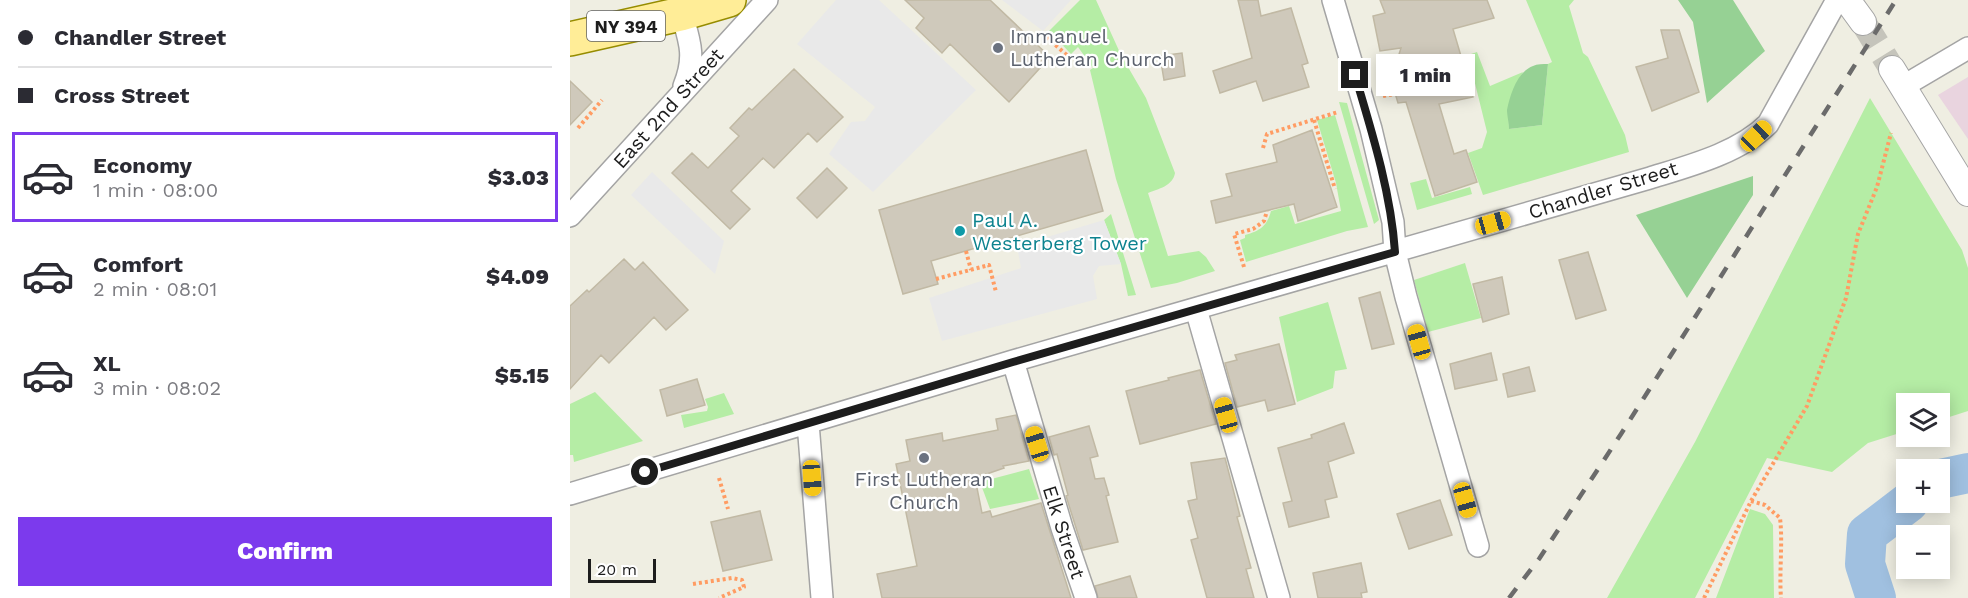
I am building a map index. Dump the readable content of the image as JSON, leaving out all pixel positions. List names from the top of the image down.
{
  "streets": {
    "main road": ["NY 394"],
    "street": ["East 2nd Street", "Chandler Street", "Elk Street"]
  },
  "crossings": [
    ["Chandler Street", "Elk Street"]
  ],
  "places": ["Immanuel Lutheran Church", "Paul A. Westerberg Tower", "First Lutheran Church"],
  "scale_bar": "20 m",
  "page": {
    "banner": ["Chandler Street", "Cross Street"],
    "bubble": "1 min",
    "list": [
      {
        "name": "Economy",
        "note": "1 min · 08:00",
        "value": "$3.03"
      },
      {
        "name": "Comfort",
        "note": "2 min · 08:01",
        "value": "$4.09"
      },
      {
        "name": "XL",
        "note": "3 min · 08:02",
        "value": "$5.15"
      }
    ],
    "map_buttons": ["+", "−"],
    "buttons": "Confirm",
    "scale": "20 m"
  }
}
